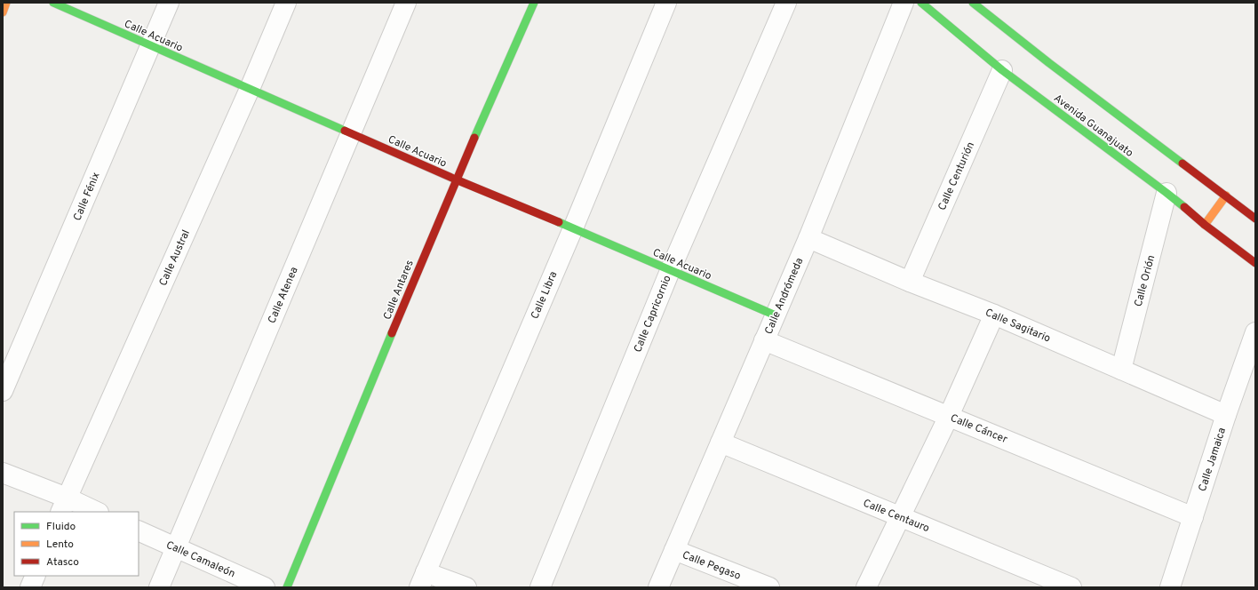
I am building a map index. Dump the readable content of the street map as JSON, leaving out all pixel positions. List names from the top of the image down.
{
  "streets": {
    "street": [
      "Calle Acuario",
      "Avenida Guanajuato",
      "Calle Centurión",
      "Calle Fénix",
      "Calle Austral",
      "Calle Orión",
      "Calle Antares",
      "Calle Atenea",
      "Calle Libra",
      "Calle Andrómeda",
      "Calle Capricornio",
      "Calle Sagitario",
      "Calle Cáncer",
      "Calle Jamaica",
      "Calle Centauro",
      "Calle Camaleón",
      "Calle Pegaso"
    ]
  },
  "crossings": [
    ["Calle Acuario", "Calle Fénix"],
    ["Calle Acuario", "Calle Austral"],
    ["Calle Acuario", "Calle Antares"],
    ["Calle Acuario", "Calle Atenea"],
    ["Calle Acuario", "Calle Libra"],
    ["Calle Acuario", "Calle Andrómeda"],
    ["Calle Acuario", "Calle Capricornio"],
    ["Avenida Guanajuato", "Calle Centurión"],
    ["Avenida Guanajuato", "Calle Orión"],
    ["Calle Centurión", "Calle Sagitario"],
    ["Calle Orión", "Calle Sagitario"],
    ["Calle Atenea", "Calle Camaleón"],
    ["Calle Andrómeda", "Calle Sagitario"],
    ["Calle Andrómeda", "Calle Cáncer"],
    ["Calle Andrómeda", "Calle Centauro"],
    ["Calle Andrómeda", "Calle Pegaso"],
    ["Calle Sagitario", "Calle Jamaica"],
    ["Calle Cáncer", "Calle Jamaica"]
  ],
  "legend": ["Fluido", "Lento", "Atasco"]
}
